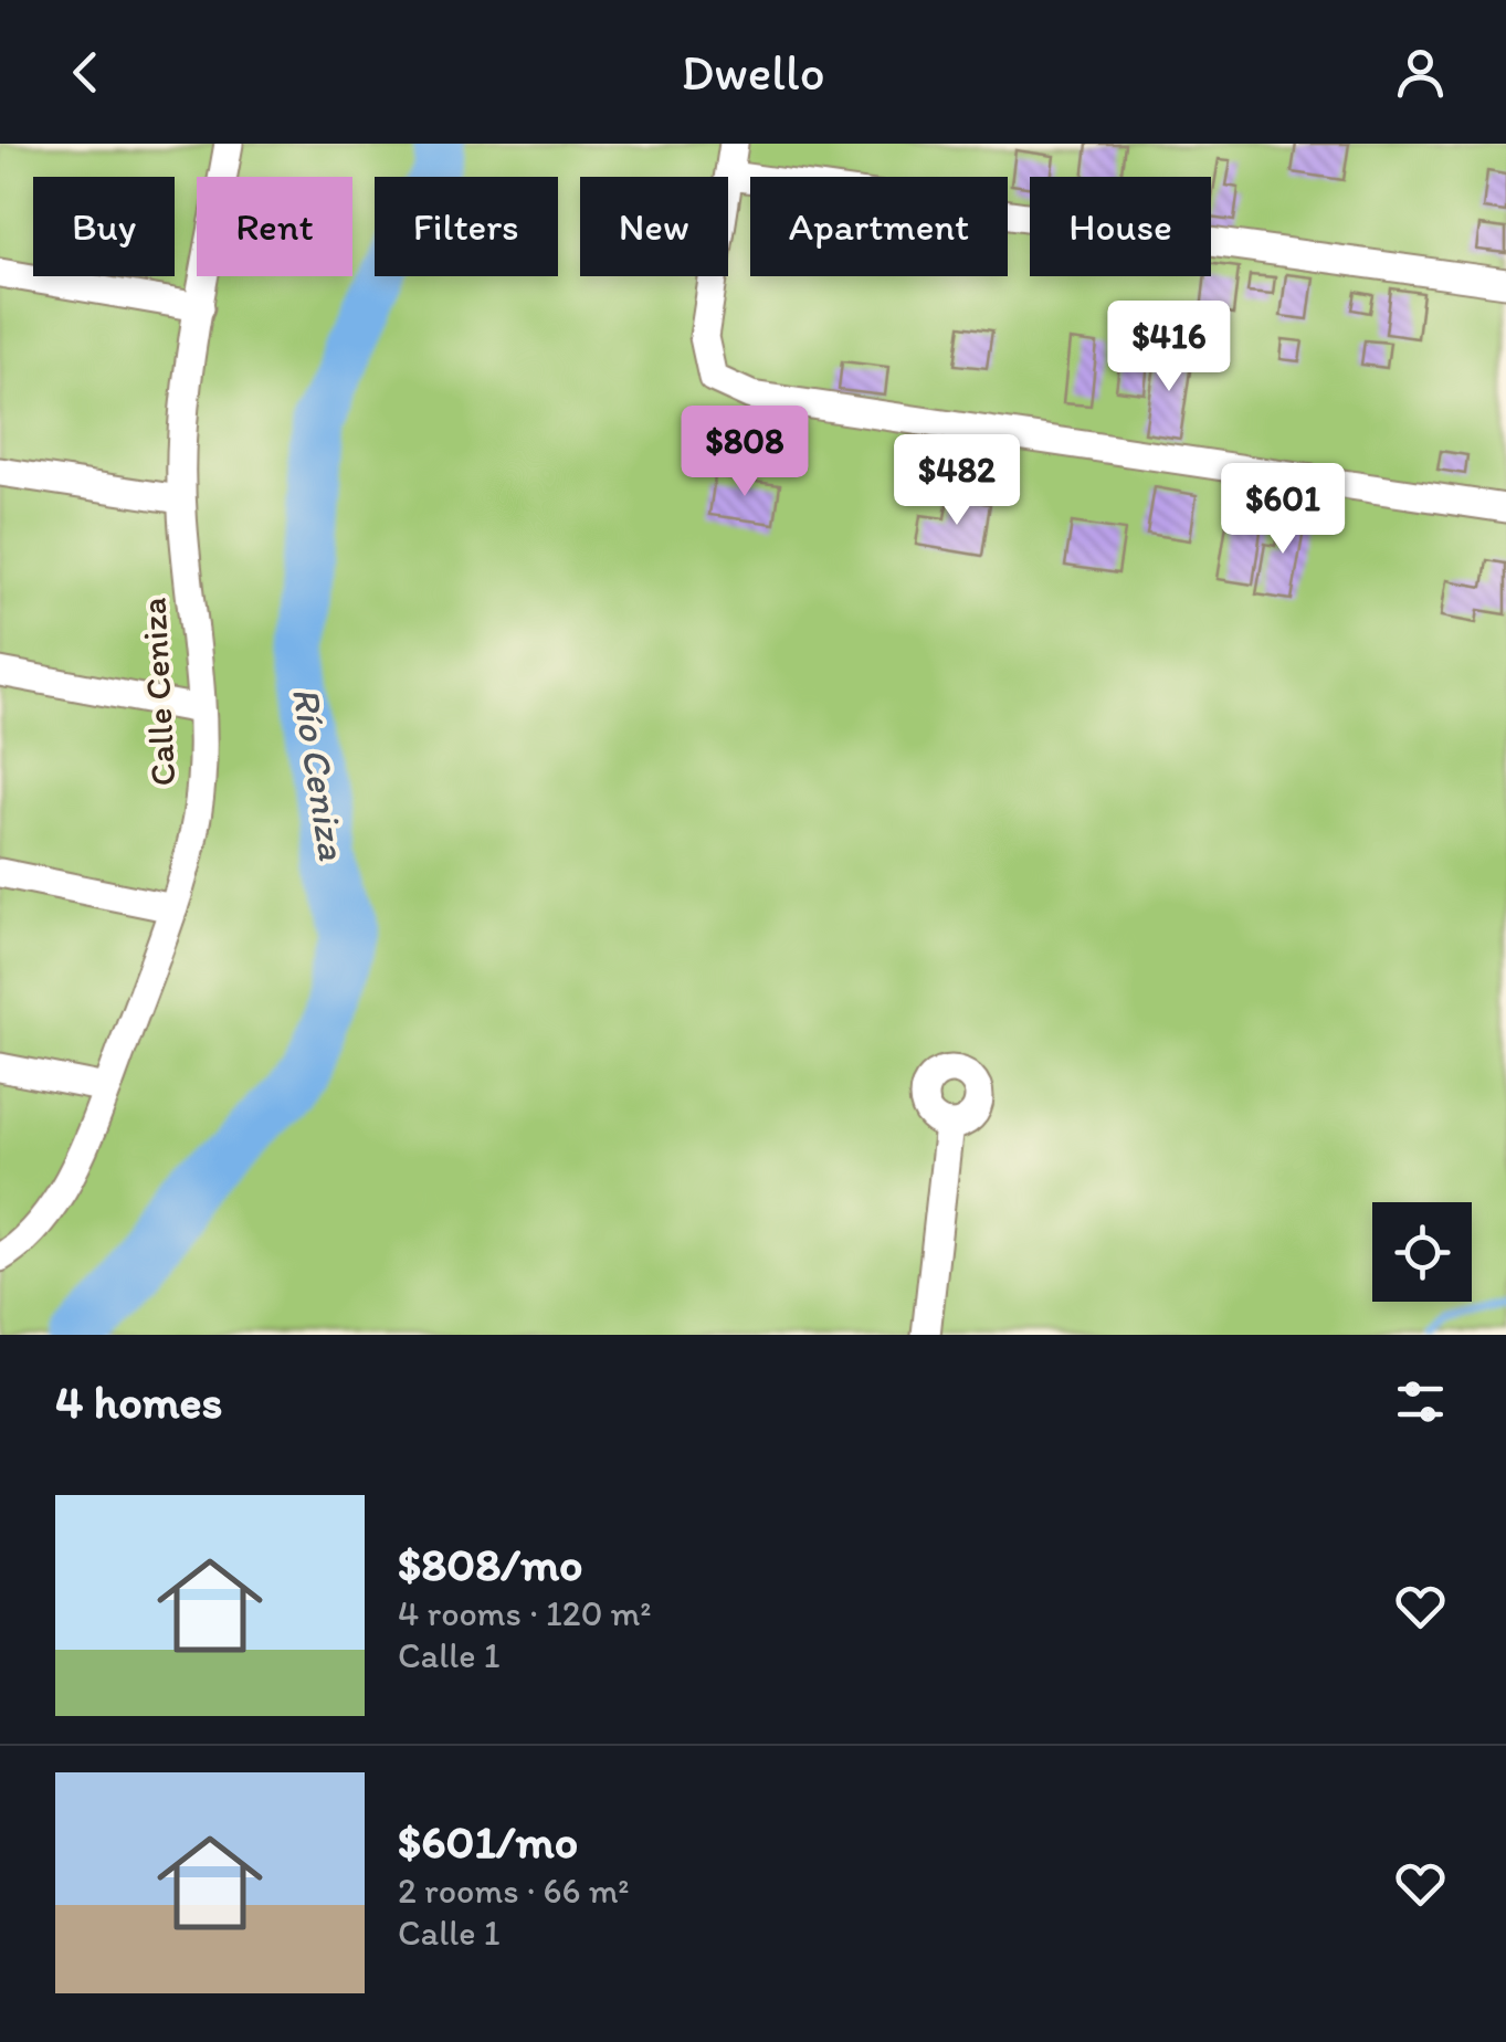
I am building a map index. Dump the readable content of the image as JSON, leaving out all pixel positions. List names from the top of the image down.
{
  "streets": {
    "street": ["Calle Ceniza"]
  },
  "water": ["Río Ceniza"],
  "page": {
    "header": "Dwello",
    "chip": [
      "Buy",
      "Rent",
      "Filters",
      "New",
      "Apartment",
      "House"
    ],
    "price": [
      "$416",
      "$808",
      "$482",
      "$601"
    ],
    "heading": "4 homes",
    "list": [
      {
        "name": "$808/mo",
        "note": "4 rooms · 120 m² · Calle 1"
      },
      {
        "name": "$601/mo",
        "note": "2 rooms · 66 m² · Calle 1"
      }
    ]
  }
}
